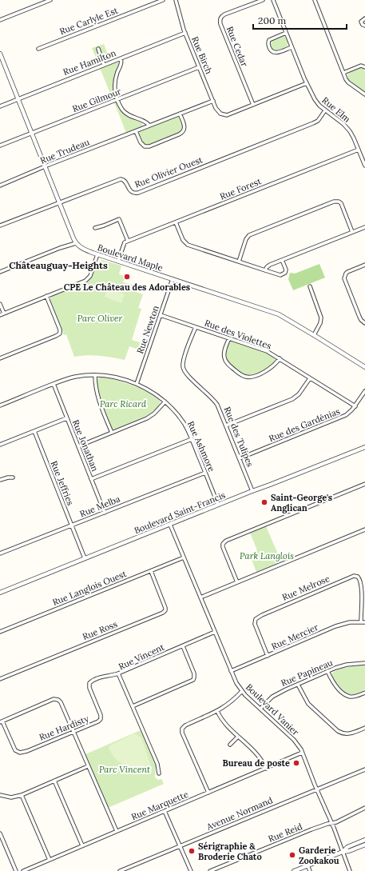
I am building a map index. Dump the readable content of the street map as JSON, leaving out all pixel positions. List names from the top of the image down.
{
  "streets": {
    "street": [
      "Rue Carlyle Est",
      "Rue Cedar",
      "Rue Birch",
      "Rue Hamilton",
      "Rue Gilmour",
      "Rue Elm",
      "Rue Trudeau",
      "Rue Olivier Ouest",
      "Rue Forest",
      "Boulevard Maple",
      "Rue Newton",
      "Rue des Violettes",
      "Rue des Gardénias",
      "Rue des Tulipes",
      "Rue Jonathan",
      "Rue Ashmore",
      "Rue Jeffries",
      "Rue Melba",
      "Boulevard Saint-Francis",
      "Rue Langlois Ouest",
      "Rue Melrose",
      "Rue Ross",
      "Rue Mercier",
      "Rue Vincent",
      "Rue Papineau",
      "Boulevard Vanier",
      "Rue Hardisty",
      "Rue Marquette",
      "Avenue Normand",
      "Rue Reid"
    ]
  },
  "crossings": [
    ["Rue Cedar", "Rue Birch"],
    ["Rue Birch", "Rue Hamilton"],
    ["Rue Birch", "Rue Gilmour"],
    ["Rue Birch", "Rue Trudeau"],
    ["Rue Elm", "Rue Olivier Ouest"],
    ["Rue Elm", "Rue Forest"],
    ["Boulevard Maple", "Rue Newton"],
    ["Rue Newton", "Rue des Violettes"],
    ["Rue Newton", "Rue Ashmore"],
    ["Rue des Violettes", "Rue des Gardénias"],
    ["Rue des Violettes", "Rue des Tulipes"],
    ["Rue des Gardénias", "Rue des Tulipes"],
    ["Rue des Tulipes", "Boulevard Saint-Francis"],
    ["Rue Jonathan", "Rue Ashmore"],
    ["Rue Jonathan", "Rue Melba"],
    ["Rue Ashmore", "Rue Melba"],
    ["Rue Ashmore", "Boulevard Saint-Francis"],
    ["Rue Jeffries", "Rue Melba"],
    ["Rue Jeffries", "Boulevard Saint-Francis"],
    ["Boulevard Saint-Francis", "Boulevard Vanier"],
    ["Rue Langlois Ouest", "Rue Ross"],
    ["Rue Langlois Ouest", "Boulevard Vanier"],
    ["Rue Melrose", "Rue Mercier"],
    ["Rue Mercier", "Boulevard Vanier"],
    ["Rue Vincent", "Boulevard Vanier"],
    ["Rue Vincent", "Rue Hardisty"],
    ["Rue Papineau", "Boulevard Vanier"],
    ["Boulevard Vanier", "Rue Marquette"],
    ["Boulevard Vanier", "Avenue Normand"],
    ["Boulevard Vanier", "Rue Reid"]
  ],
  "districts": ["Châteauguay-Heights"],
  "parks": [
    "Parc Oliver",
    "Parc Ricard",
    "Park Langlois",
    "Parc Vincent"
  ],
  "places": [
    "CPE Le Château des Adorables",
    "Saint-George's Anglican",
    "Bureau de poste",
    "Sérigraphie & Broderie Chato",
    "Garderie Zookakou"
  ],
  "scale_bar": "200 m"
}
